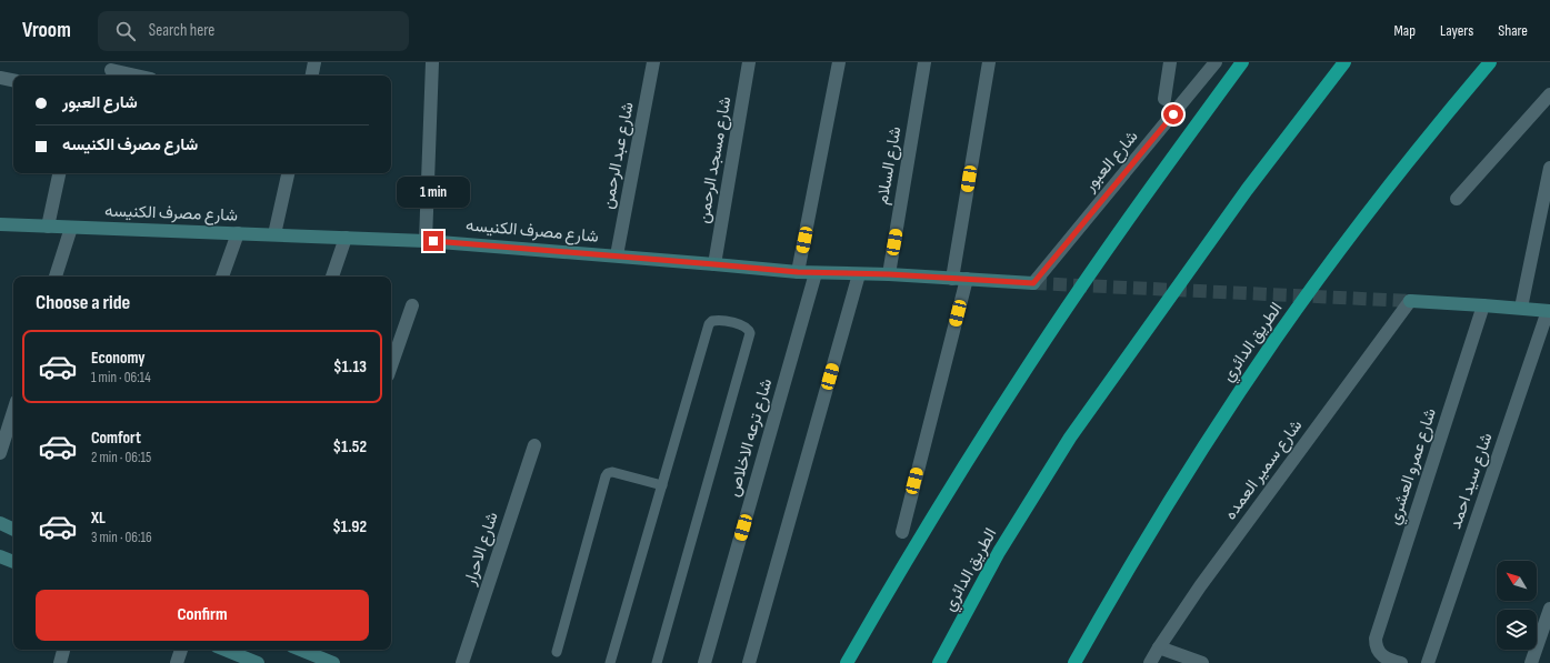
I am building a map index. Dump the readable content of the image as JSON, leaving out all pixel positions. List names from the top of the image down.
{
  "streets": {
    "highway": ["الطريق الدائري"],
    "street": [
      "شارع عبد الرحمن",
      "شارع مسجد الرحمن",
      "شارع العبور",
      "شارع السلام",
      "شارع مصرف الكنيسه",
      "شارع ترعه الاخلاص",
      "شارع عمرو العشري",
      "شارع سمير العمده",
      "شارع سيد احمد",
      "شارع الاحرار"
    ]
  },
  "crossings": [
    ["شارع عبد الرحمن", "شارع مصرف الكنيسه"],
    ["شارع مسجد الرحمن", "شارع مصرف الكنيسه"],
    ["شارع العبور", "شارع مصرف الكنيسه"],
    ["شارع السلام", "شارع مصرف الكنيسه"],
    ["شارع مصرف الكنيسه", "شارع ترعه الاخلاص"],
    ["شارع عمرو العشري", "شارع سمير العمده"]
  ],
  "north": "top left",
  "page": {
    "header": "Vroom",
    "search": "Search here",
    "nav": ["Map", "Layers", "Share"],
    "banner": ["شارع العبور", "شارع مصرف الكنيسه"],
    "bubble": "1 min",
    "heading": "Choose a ride",
    "list": [
      {
        "name": "Economy",
        "note": "1 min · 06:14",
        "value": "$1.13"
      },
      {
        "name": "Comfort",
        "note": "2 min · 06:15",
        "value": "$1.52"
      },
      {
        "name": "XL",
        "note": "3 min · 06:16",
        "value": "$1.92"
      }
    ],
    "buttons": "Confirm"
  }
}
